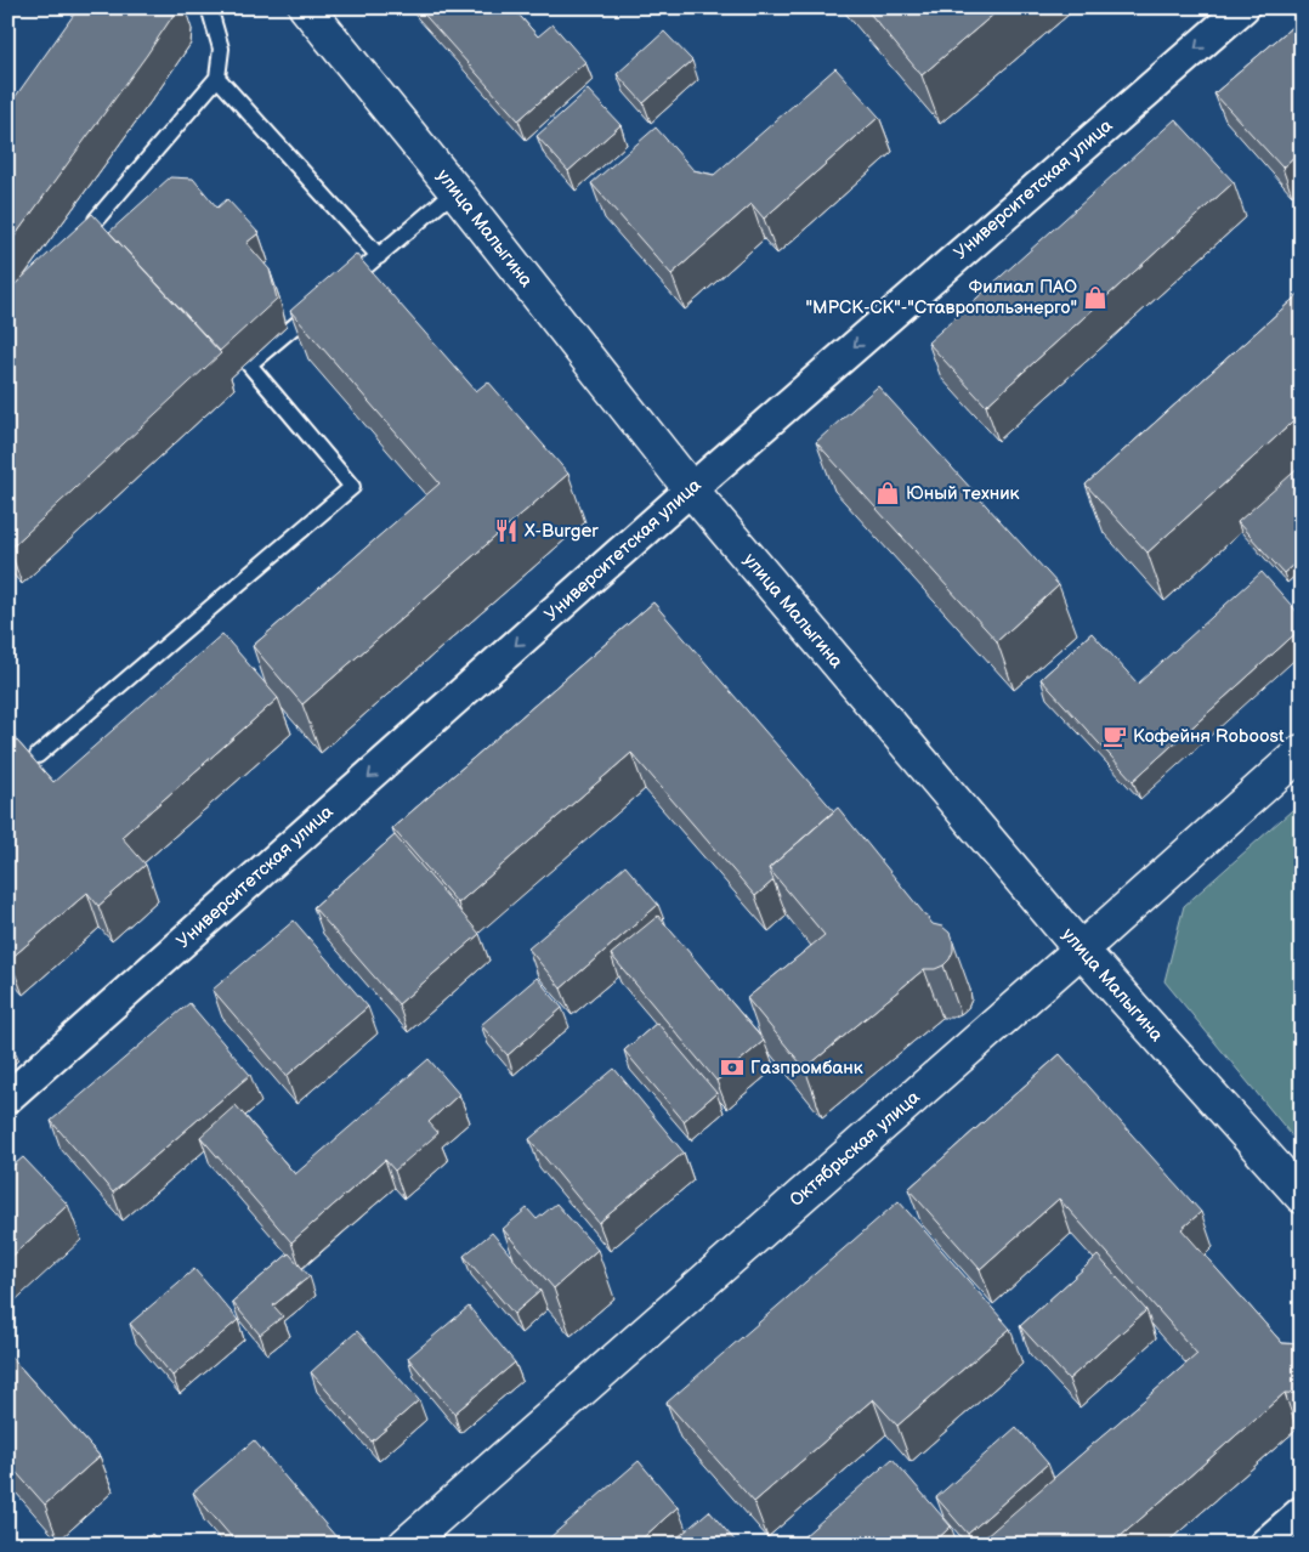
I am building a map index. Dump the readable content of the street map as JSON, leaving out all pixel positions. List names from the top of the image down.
{
  "streets": {
    "main road": ["улица Малыгина", "Октябрьская улица"],
    "street": ["Университетская улица"]
  },
  "crossings": [
    ["Университетская улица", "улица Малыгина"],
    ["улица Малыгина", "Октябрьская улица"]
  ],
  "one_way": ["Университетская улица"],
  "places": {
    "shop": ["Филиал ПАО \"МРСК-СК\"-\"Ставропольэнерго\"", "Юный техник"],
    "restaurant": ["X-Burger"],
    "cafe": ["Кофейня Roboost"],
    "bank": ["Газпромбанк"]
  }
}
